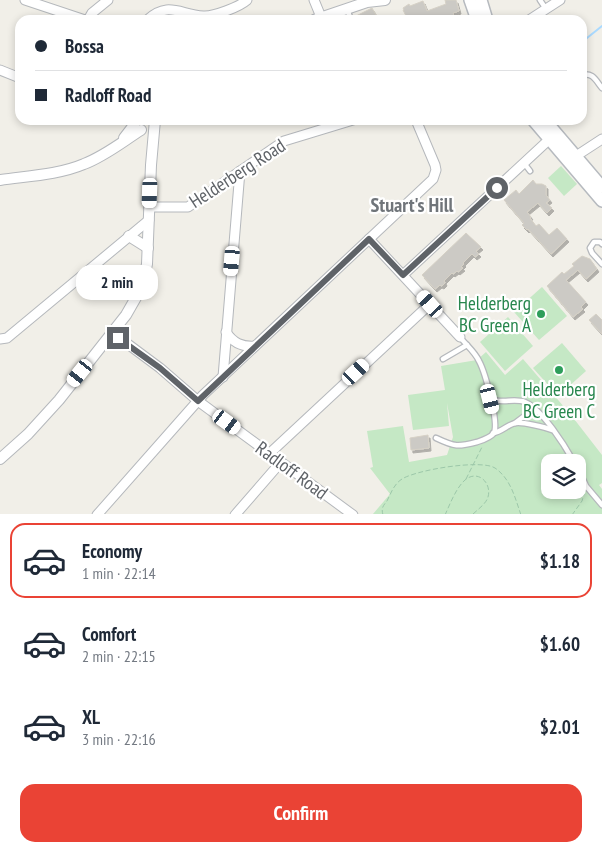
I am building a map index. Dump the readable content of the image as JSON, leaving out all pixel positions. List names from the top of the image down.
{
  "streets": {
    "street": ["Helderberg Road", "Radloff Road"]
  },
  "districts": ["Stuart's Hill"],
  "places": ["Helderberg BC Green A", "Helderberg BC Green C"],
  "page": {
    "banner": ["Bossa", "Radloff Road"],
    "bubble": "2 min",
    "list": [
      {
        "name": "Economy",
        "note": "1 min · 22:14",
        "value": "$1.18"
      },
      {
        "name": "Comfort",
        "note": "2 min · 22:15",
        "value": "$1.60"
      },
      {
        "name": "XL",
        "note": "3 min · 22:16",
        "value": "$2.01"
      }
    ],
    "buttons": "Confirm"
  }
}
